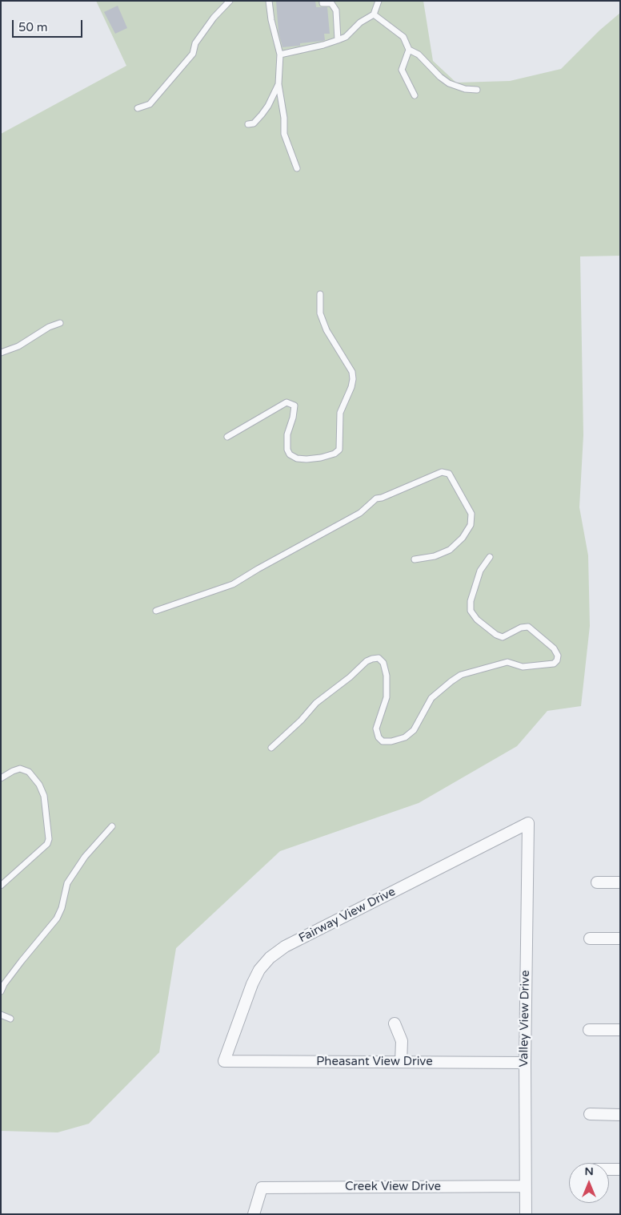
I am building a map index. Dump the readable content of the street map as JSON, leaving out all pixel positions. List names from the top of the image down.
{
  "streets": {
    "street": [
      "Fairway View Drive",
      "Valley View Drive",
      "Pheasant View Drive",
      "Creek View Drive"
    ]
  },
  "crossings": [
    ["Fairway View Drive", "Valley View Drive"],
    ["Fairway View Drive", "Pheasant View Drive"],
    ["Valley View Drive", "Pheasant View Drive"],
    ["Valley View Drive", "Creek View Drive"]
  ],
  "scale_bar": "50 m",
  "north": "top"
}
